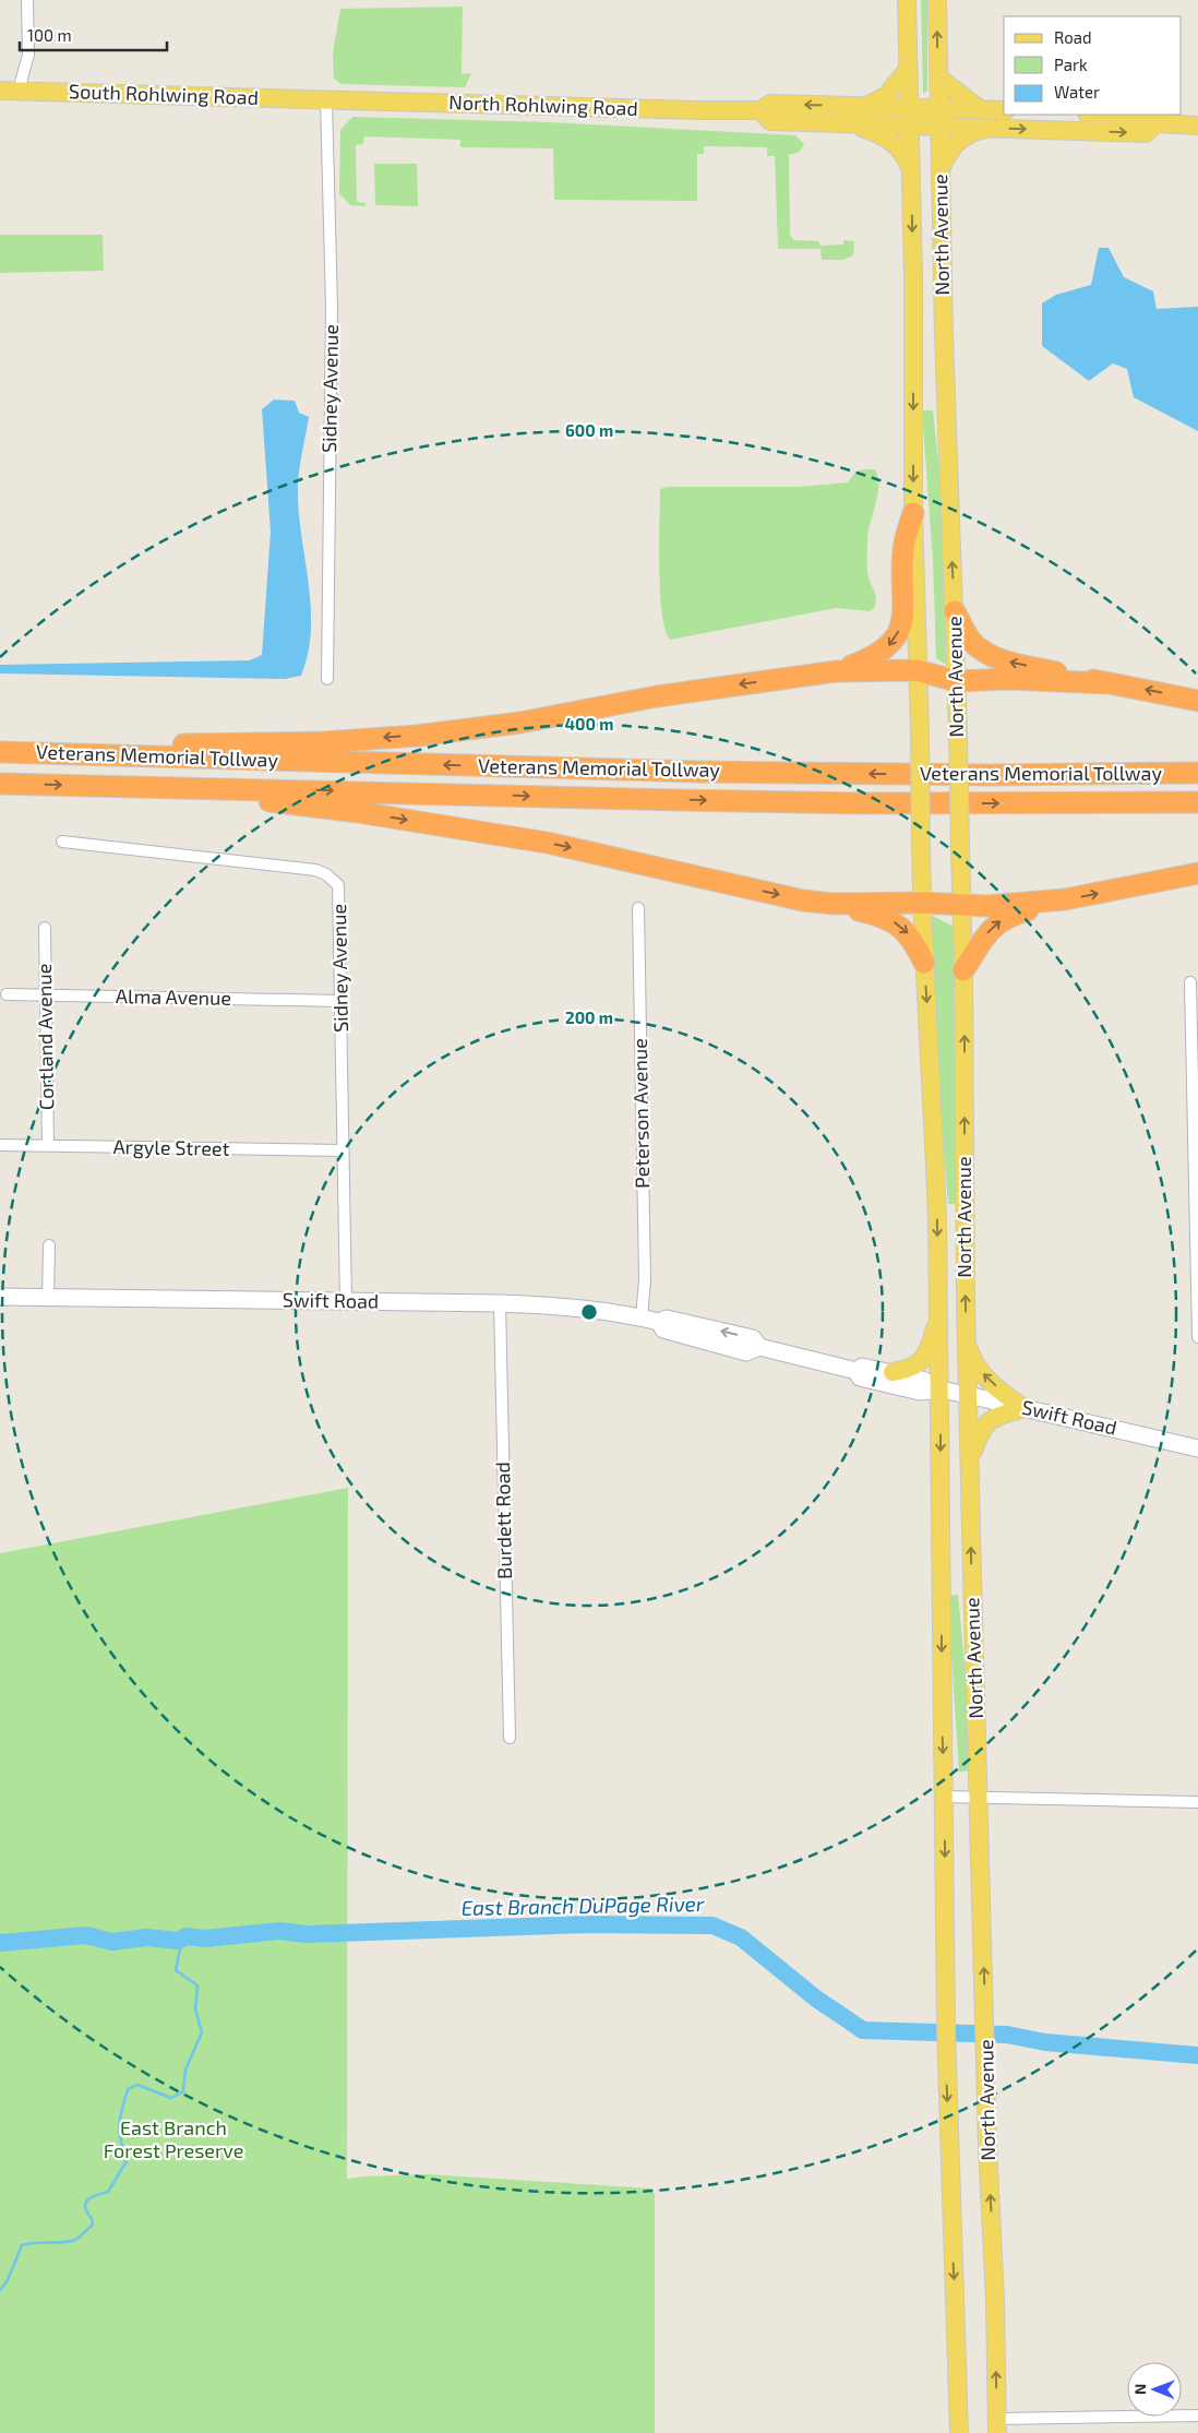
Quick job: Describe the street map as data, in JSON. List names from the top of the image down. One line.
{"streets":{"highway":["Veterans Memorial Tollway"],"main road":["South Rohlwing Road","North Rohlwing Road","North Avenue"],"street":["Sidney Avenue","Alma Avenue","Cortland Avenue","Peterson Avenue","Argyle Street","Swift Road","Burdett Road"]},"crossings":[["South Rohlwing Road","North Rohlwing Road"],["South Rohlwing Road","Sidney Avenue"],["North Rohlwing Road","North Avenue"],["North Rohlwing Road","Sidney Avenue"],["North Avenue","Swift Road"],["Sidney Avenue","Alma Avenue"],["Sidney Avenue","Argyle Street"],["Sidney Avenue","Swift Road"],["Alma Avenue","Cortland Avenue"],["Cortland Avenue","Argyle Street"],["Peterson Avenue","Swift Road"],["Swift Road","Burdett Road"]],"water":["East Branch DuPage River"],"parks":["East Branch Forest Preserve"],"legend":["Road","Park","Water"],"scale_bar":"100 m","north":"left","rings":["600 m","400 m","200 m"]}
